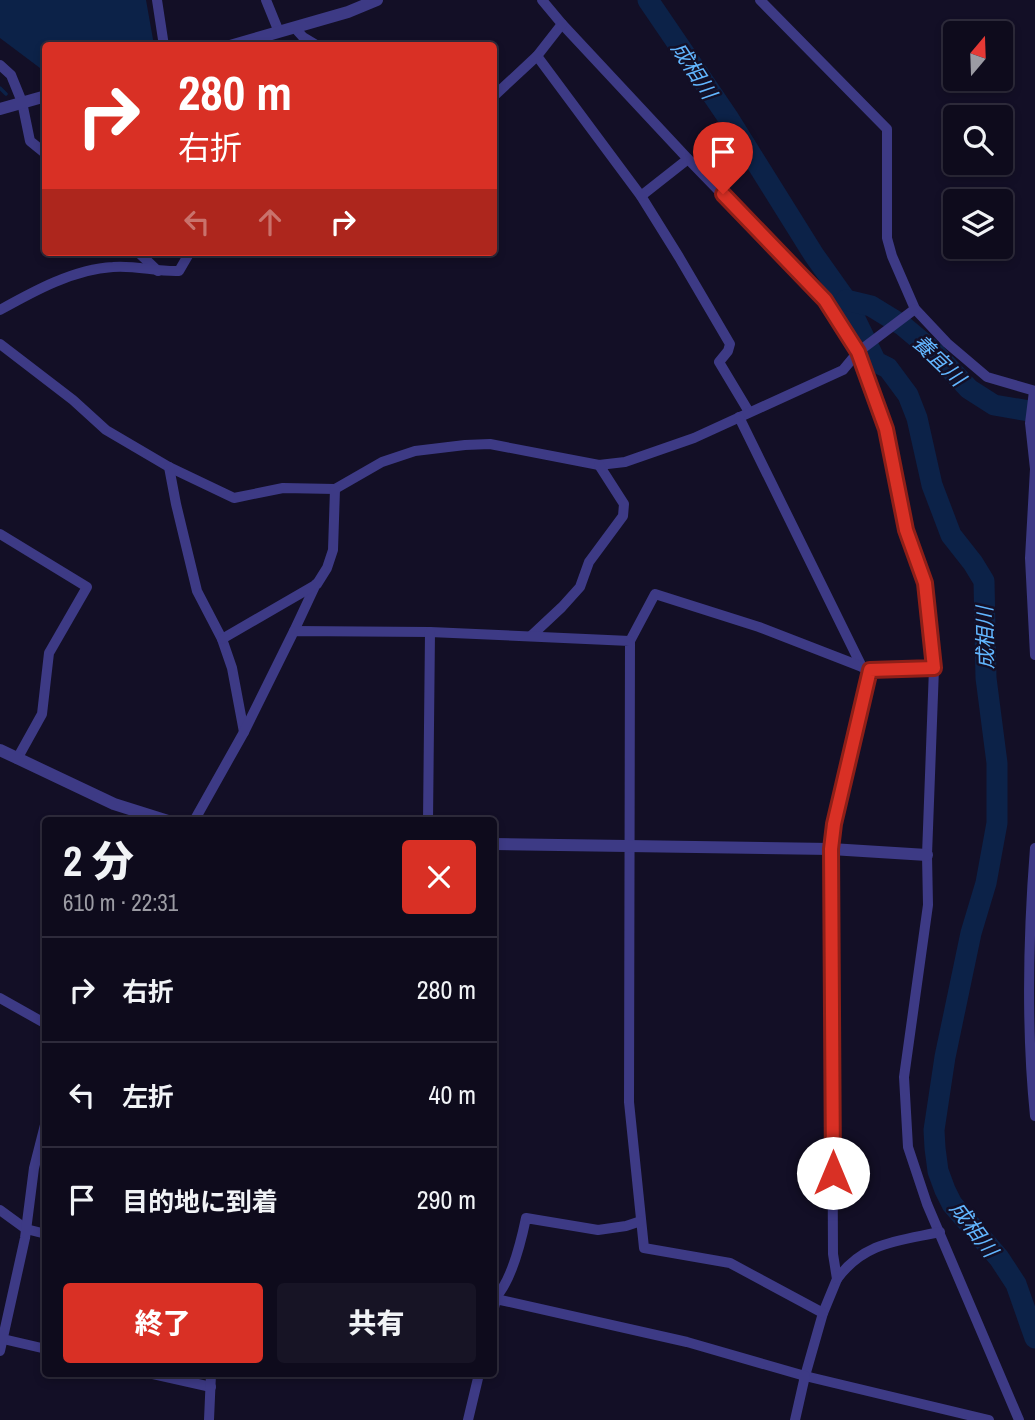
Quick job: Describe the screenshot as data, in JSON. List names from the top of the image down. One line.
{"water":["成相川","養宜川"],"north":"top","page":{"turn":["280 m","右折"],"heading":["2 分","610 m · 22:31"],"list":[{"name":"右折","value":"280 m"},{"name":"左折","value":"40 m"},{"name":"目的地に到着","value":"290 m"}],"buttons":["終了","共有"]}}
